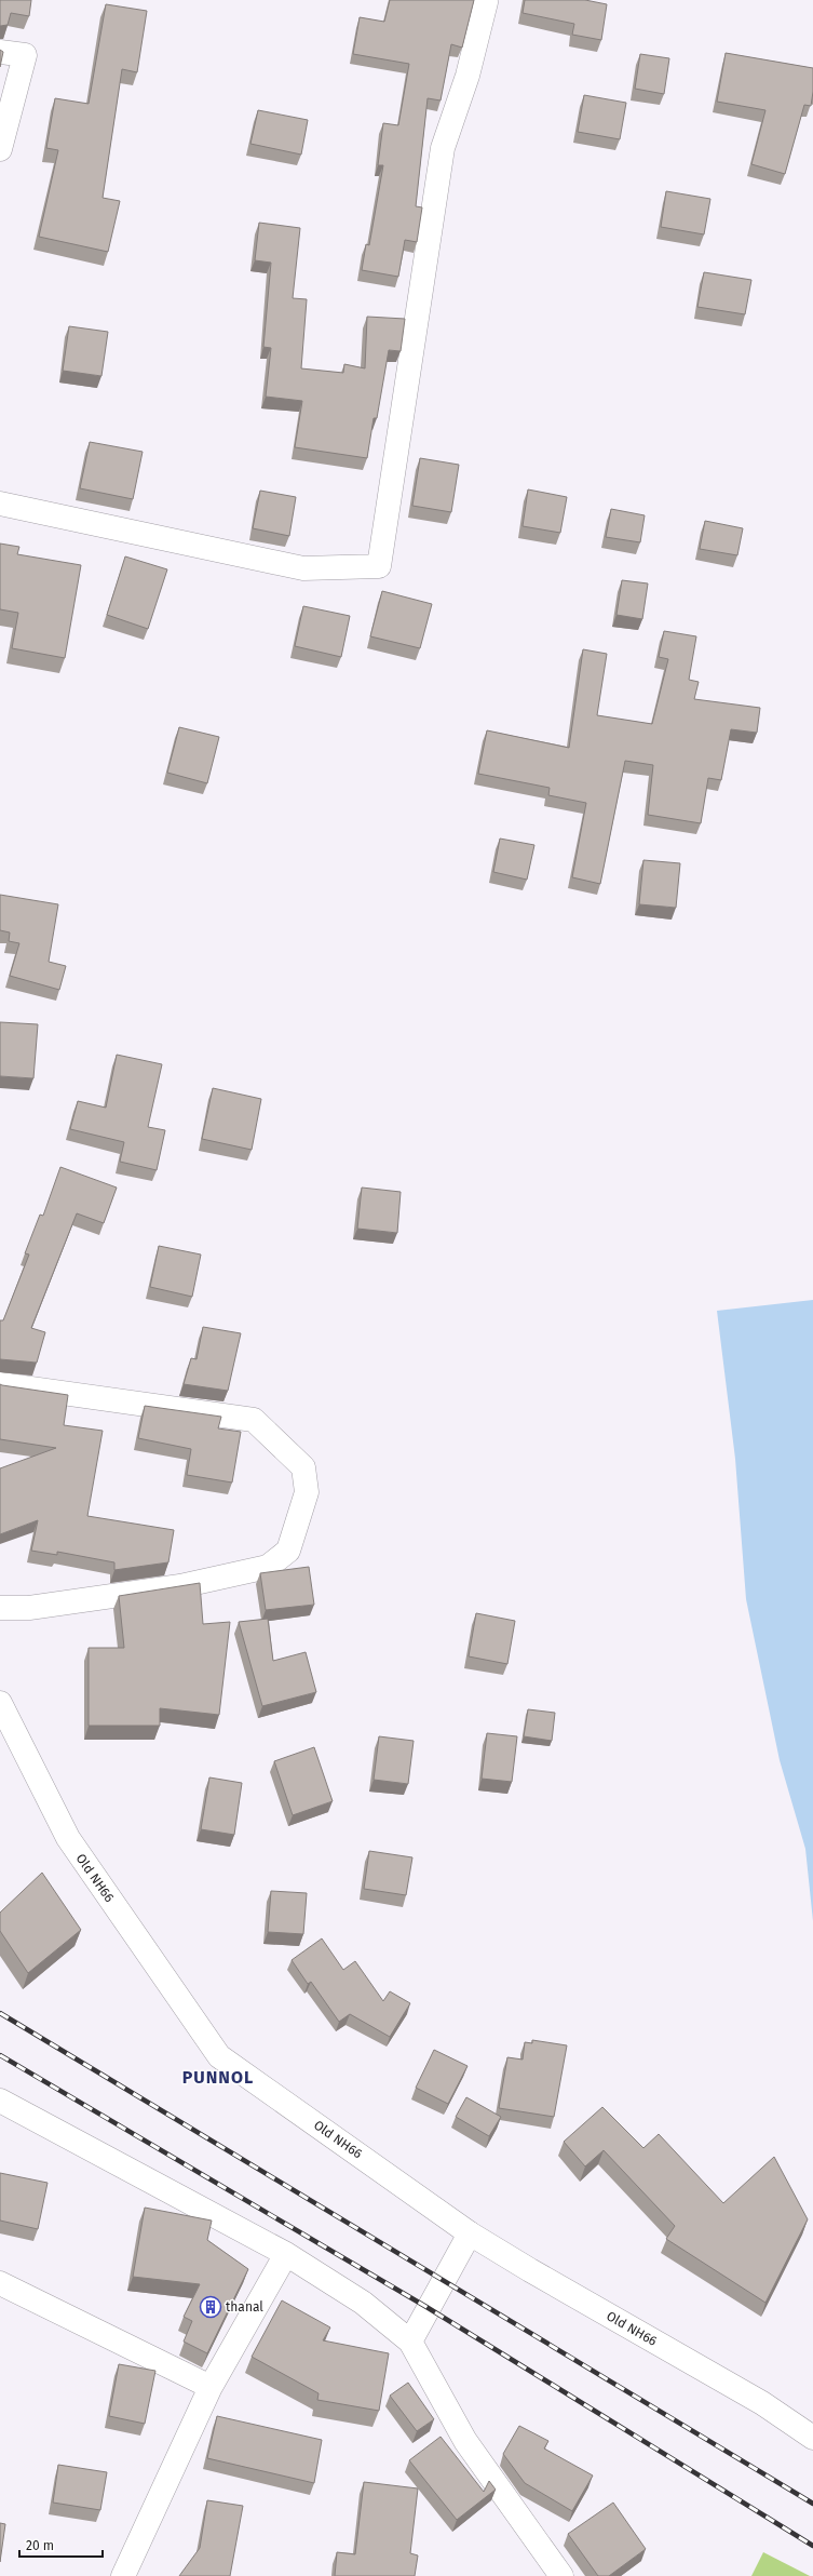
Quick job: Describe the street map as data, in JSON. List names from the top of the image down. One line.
{"streets":{"street":["Old NH66"]},"districts":["PUNNOL"],"places":{"building":["thanal"]},"scale_bar":"20 m"}
